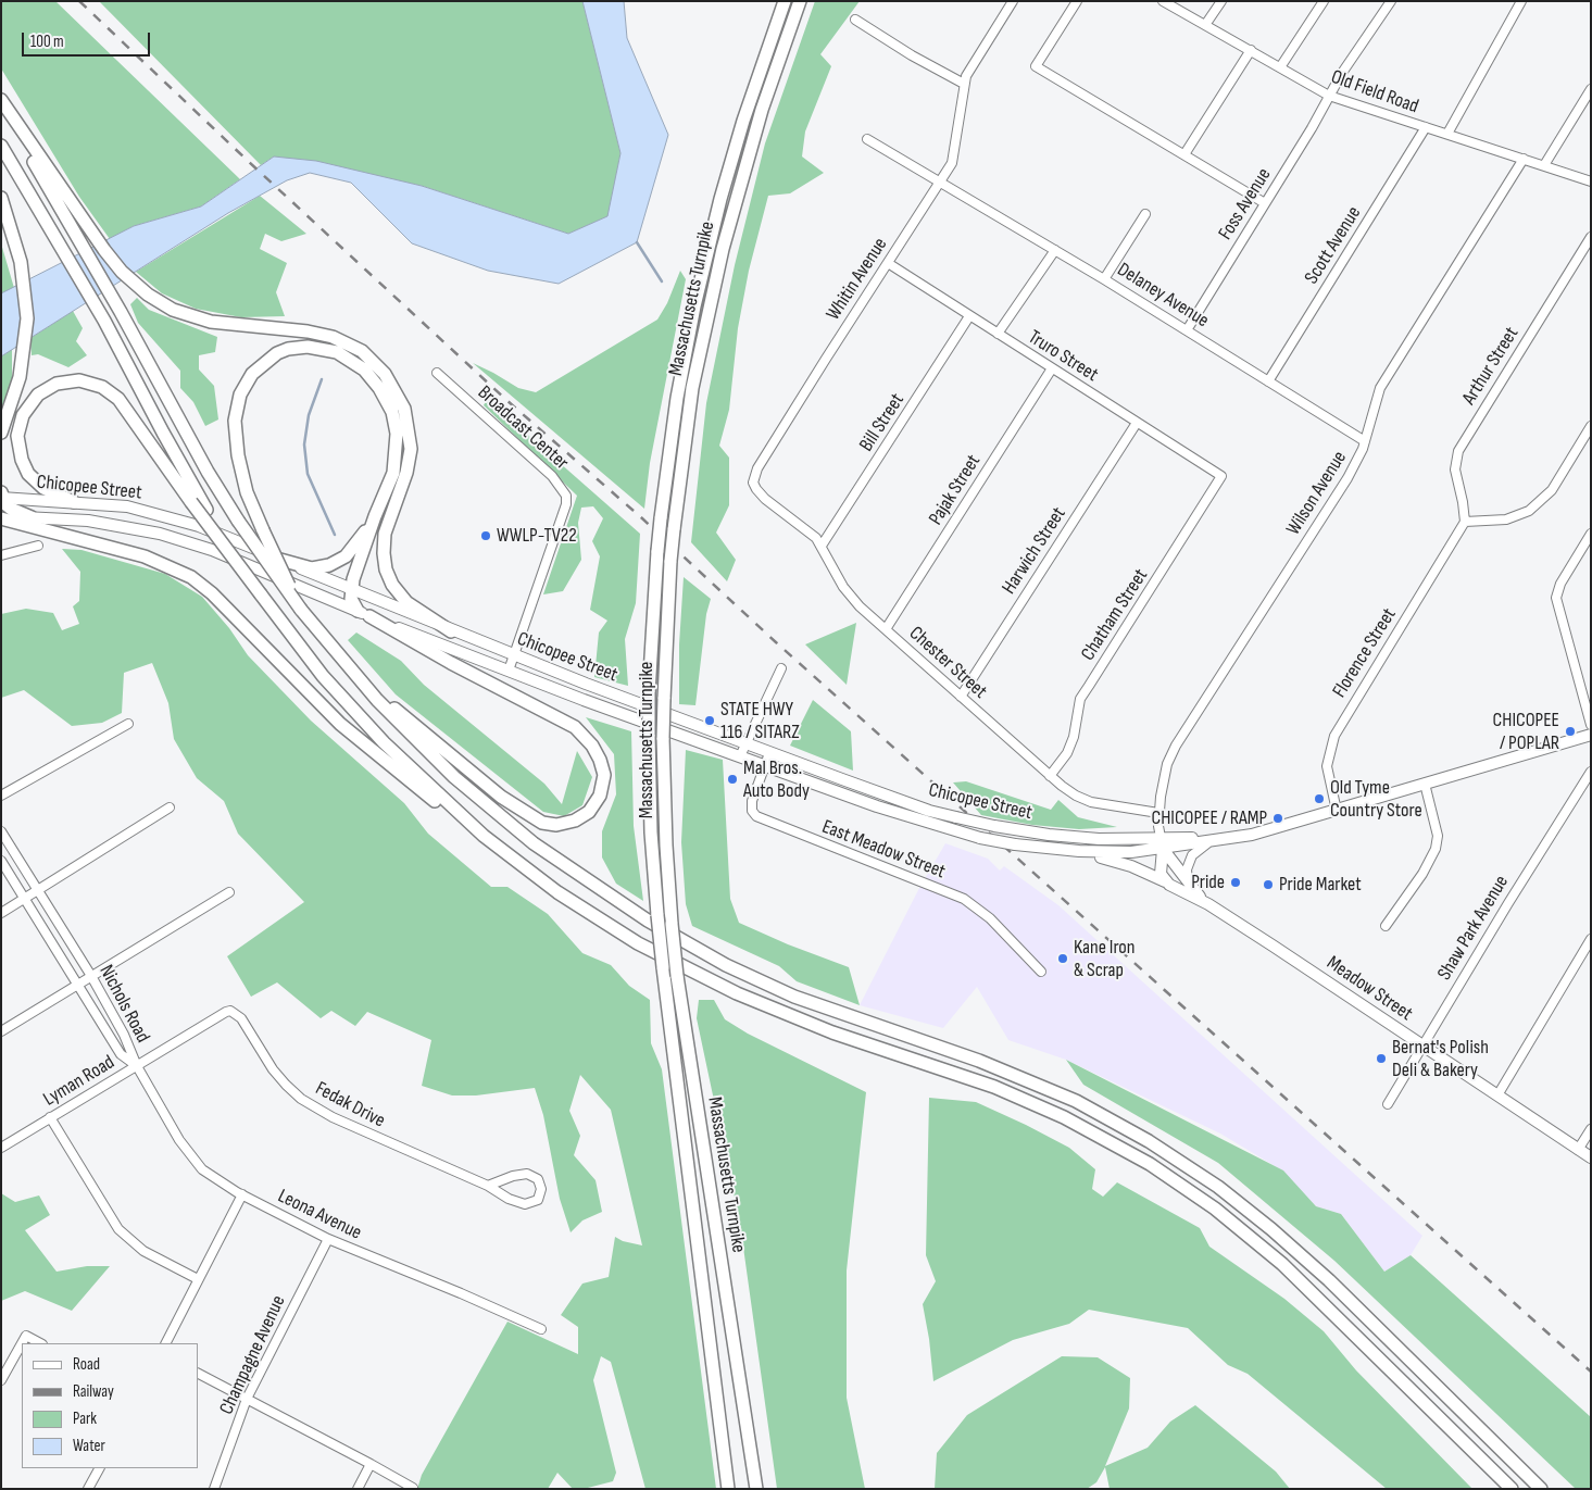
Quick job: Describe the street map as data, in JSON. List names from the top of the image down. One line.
{"streets":{"highway":["Massachusetts Turnpike"],"main road":["Chicopee Street","Meadow Street"],"street":["Old Field Road","Foss Avenue","Scott Avenue","Whitin Avenue","Delaney Avenue","Truro Street","Arthur Street","Bill Street","Broadcast Center","Pajak Street","Wilson Avenue","Harwich Street","Chatham Street","Florence Street","Chester Street","East Meadow Street","Shaw Park Avenue","Nichols Road","Lyman Road","Fedak Drive","Leona Avenue","Champagne Avenue"]},"crossings":[["Old Field Road","Foss Avenue"],["Old Field Road","Scott Avenue"],["Old Field Road","Wilson Avenue"],["Foss Avenue","Delaney Avenue"],["Scott Avenue","Delaney Avenue"],["Whitin Avenue","Delaney Avenue"],["Whitin Avenue","Truro Street"],["Whitin Avenue","Chester Street"],["Delaney Avenue","Wilson Avenue"],["Truro Street","Bill Street"],["Truro Street","Pajak Street"],["Truro Street","Harwich Street"],["Truro Street","Chatham Street"],["Arthur Street","Florence Street"],["Bill Street","Chester Street"],["Broadcast Center","Chicopee Street"],["Chicopee Street","Wilson Avenue"],["Chicopee Street","Florence Street"],["Chicopee Street","East Meadow Street"],["Chicopee Street","Meadow Street"],["Pajak Street","Chester Street"],["Wilson Avenue","Chester Street"],["Wilson Avenue","Meadow Street"],["Harwich Street","Chester Street"],["Chatham Street","Chester Street"],["Shaw Park Avenue","Meadow Street"],["Nichols Road","Lyman Road"],["Nichols Road","Leona Avenue"],["Lyman Road","Fedak Drive"],["Lyman Road","Leona Avenue"],["Leona Avenue","Champagne Avenue"]],"places":["WWLP-TV22","STATE HWY 116 / SITARZ","CHICOPEE / POPLAR","Mal Bros. Auto Body","Old Tyme Country Store","CHICOPEE / RAMP","Pride","Pride Market","Kane Iron & Scrap","Bernat's Polish Deli & Bakery"],"legend":["Road","Railway","Park","Water"],"scale_bar":"100 m"}
